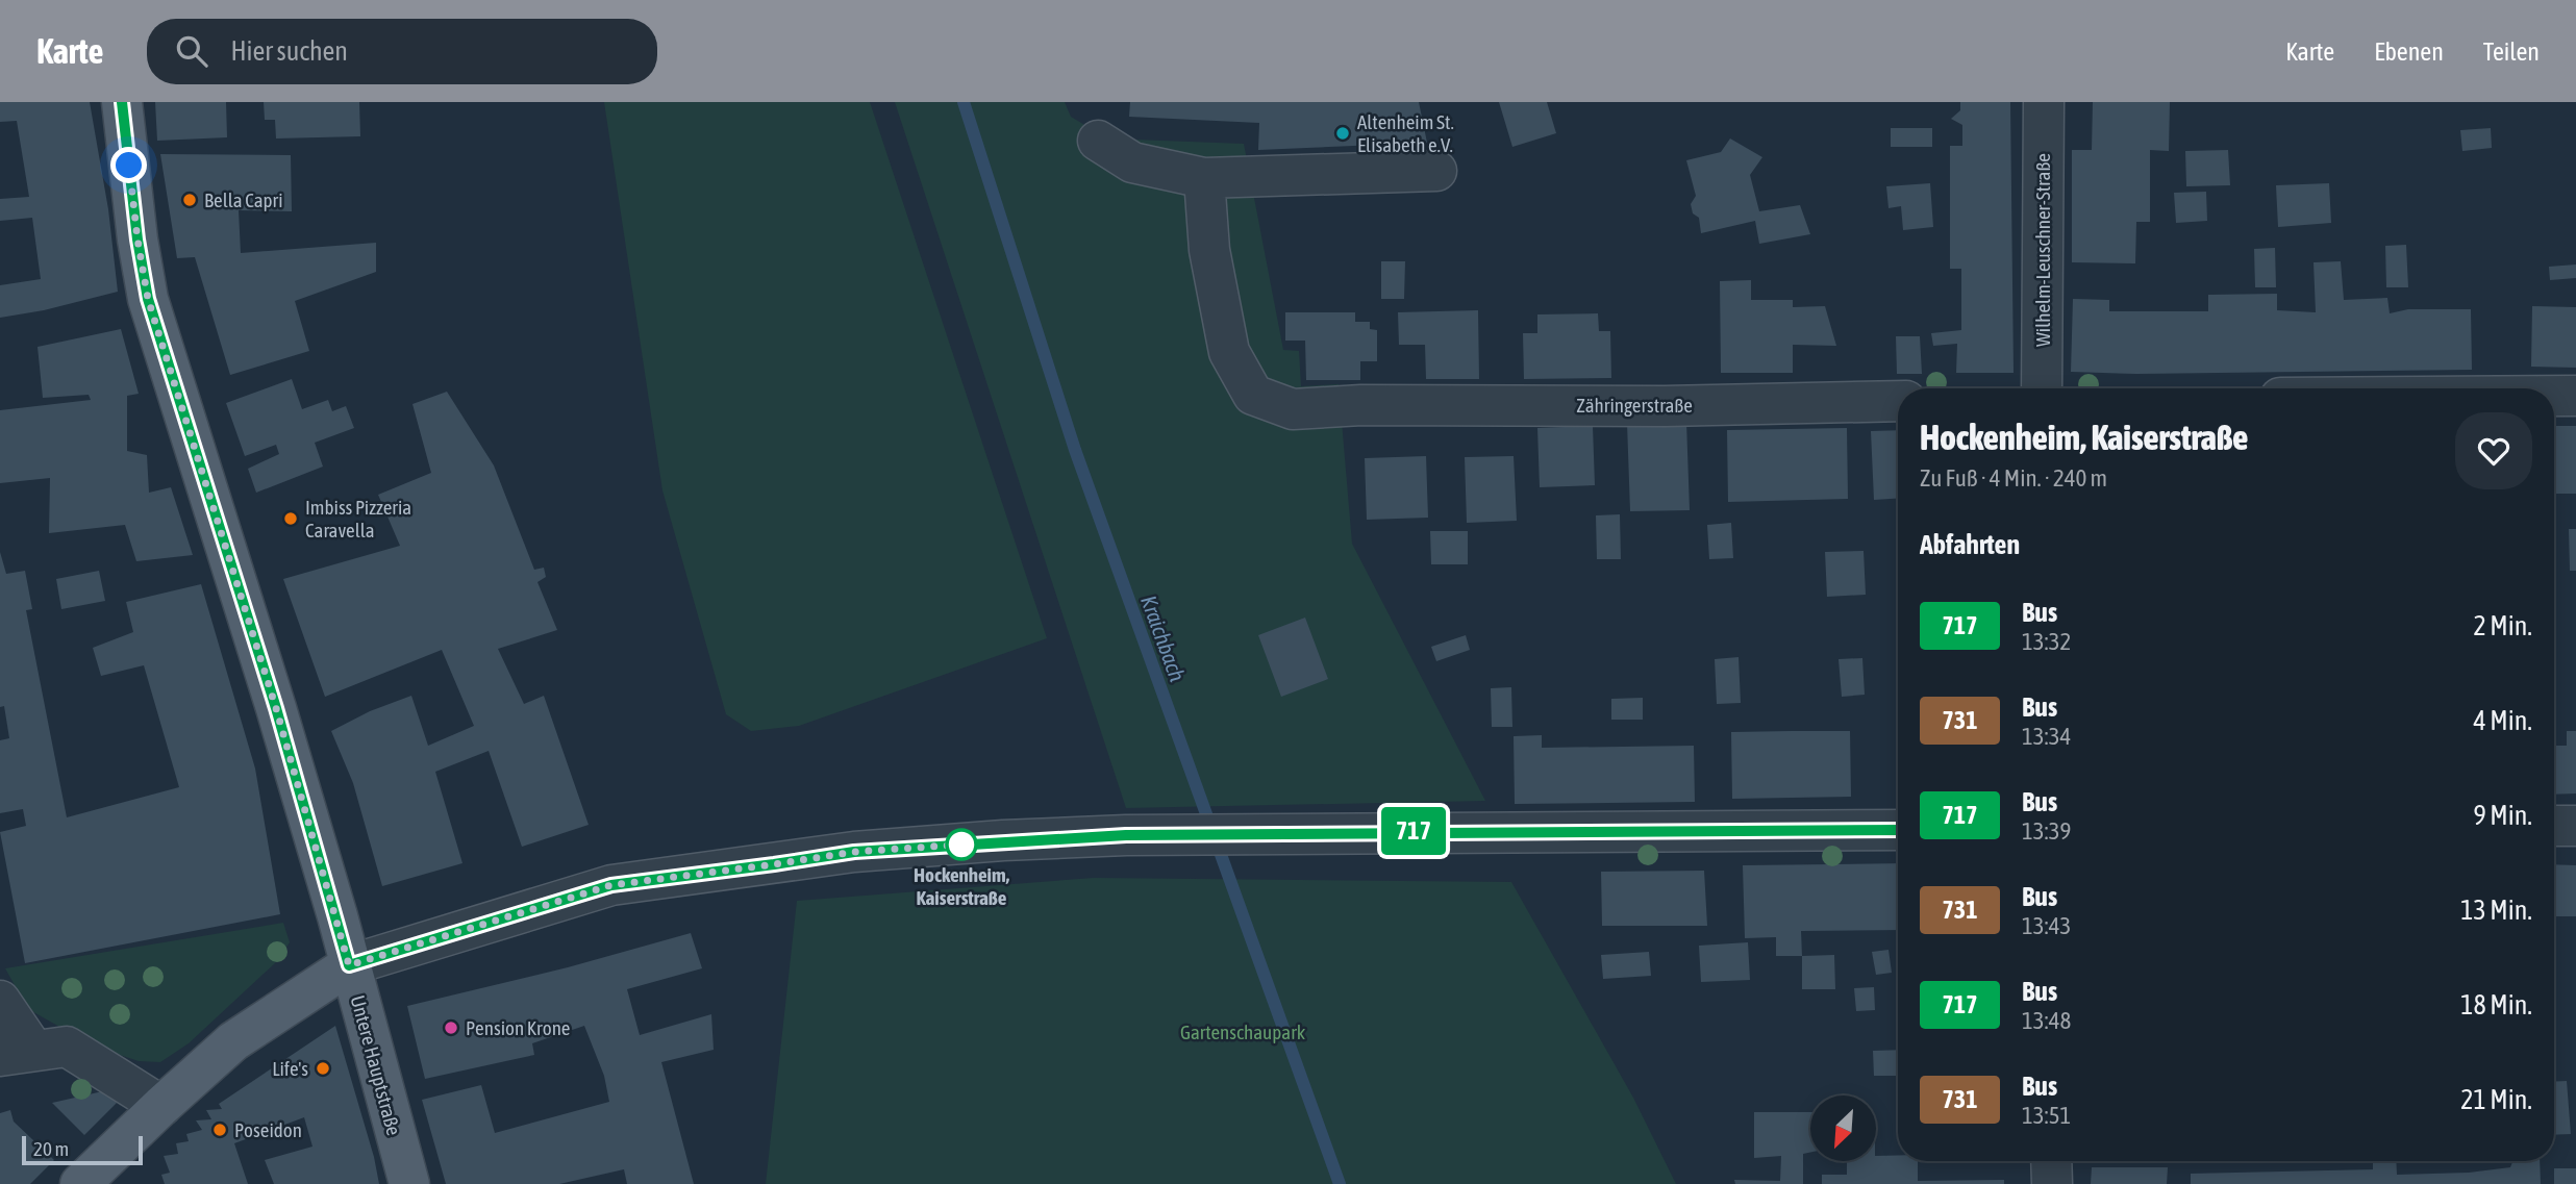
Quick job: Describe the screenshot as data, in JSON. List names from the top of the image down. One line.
{"streets":{"main road":["Untere Hauptstraße"],"street":["Wilhelm-Leuschner-Straße","Zähringerstraße"]},"water":["Kraichbach"],"parks":["Gartenschaupark"],"places":["Altenheim St. Elisabeth e.V.","Bella Capri","Imbiss Pizzeria Caravella","Hockenheim, Kaiserstraße","Pension Krone","Life's","Poseidon"],"lines":["bus line 717"],"scale_bar":"20 m","north":"bottom left","page":{"header":"Karte","search":"Hier suchen","nav":["Karte","Ebenen","Teilen"],"on_map":"717","heading":[["Hockenheim, Kaiserstraße","Zu Fuß · 4 Min. · 240 m"],"Abfahrten"],"list":[{"mark":"717","name":"Bus","note":"13:32","value":"2 Min."},{"mark":"731","name":"Bus","note":"13:34","value":"4 Min."},{"mark":"717","name":"Bus","note":"13:39","value":"9 Min."},{"mark":"731","name":"Bus","note":"13:43","value":"13 Min."},{"mark":"717","name":"Bus","note":"13:48","value":"18 Min."},{"mark":"731","name":"Bus","note":"13:51","value":"21 Min."}],"scale":"20 m"}}
